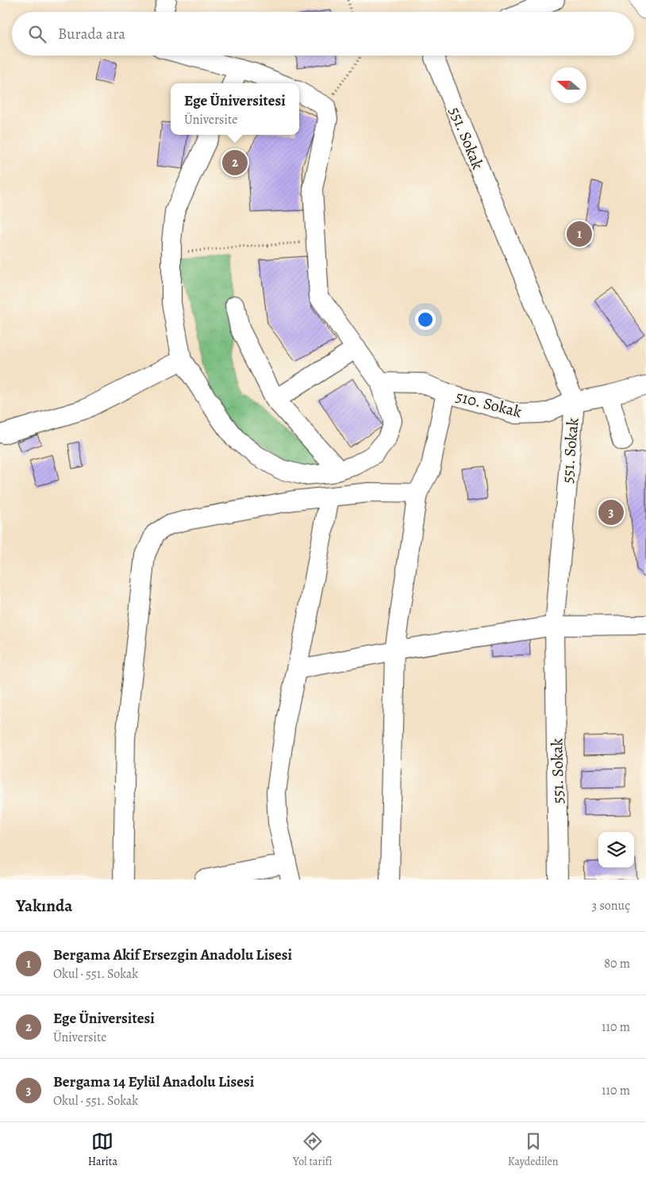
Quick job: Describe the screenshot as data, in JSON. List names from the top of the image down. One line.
{"streets":{"street":["551. Sokak","510. Sokak"]},"crossings":[["551. Sokak","510. Sokak"]],"north":"left","page":{"search":"Burada ara","popup":["Ege Üniversitesi","Üniversite"],"pins":["2","1","3"],"heading":["Yakında","3 sonuç"],"list":[{"mark":"1","name":"Bergama Akif Ersezgin Anadolu Lisesi","note":"Okul · 551. Sokak","value":"80 m"},{"mark":"2","name":"Ege Üniversitesi","note":"Üniversite","value":"110 m"},{"mark":"3","name":"Bergama 14 Eylül Anadolu Lisesi","note":"Okul · 551. Sokak","value":"110 m"}],"nav":["Harita","Yol tarifi","Kaydedilen"]}}
